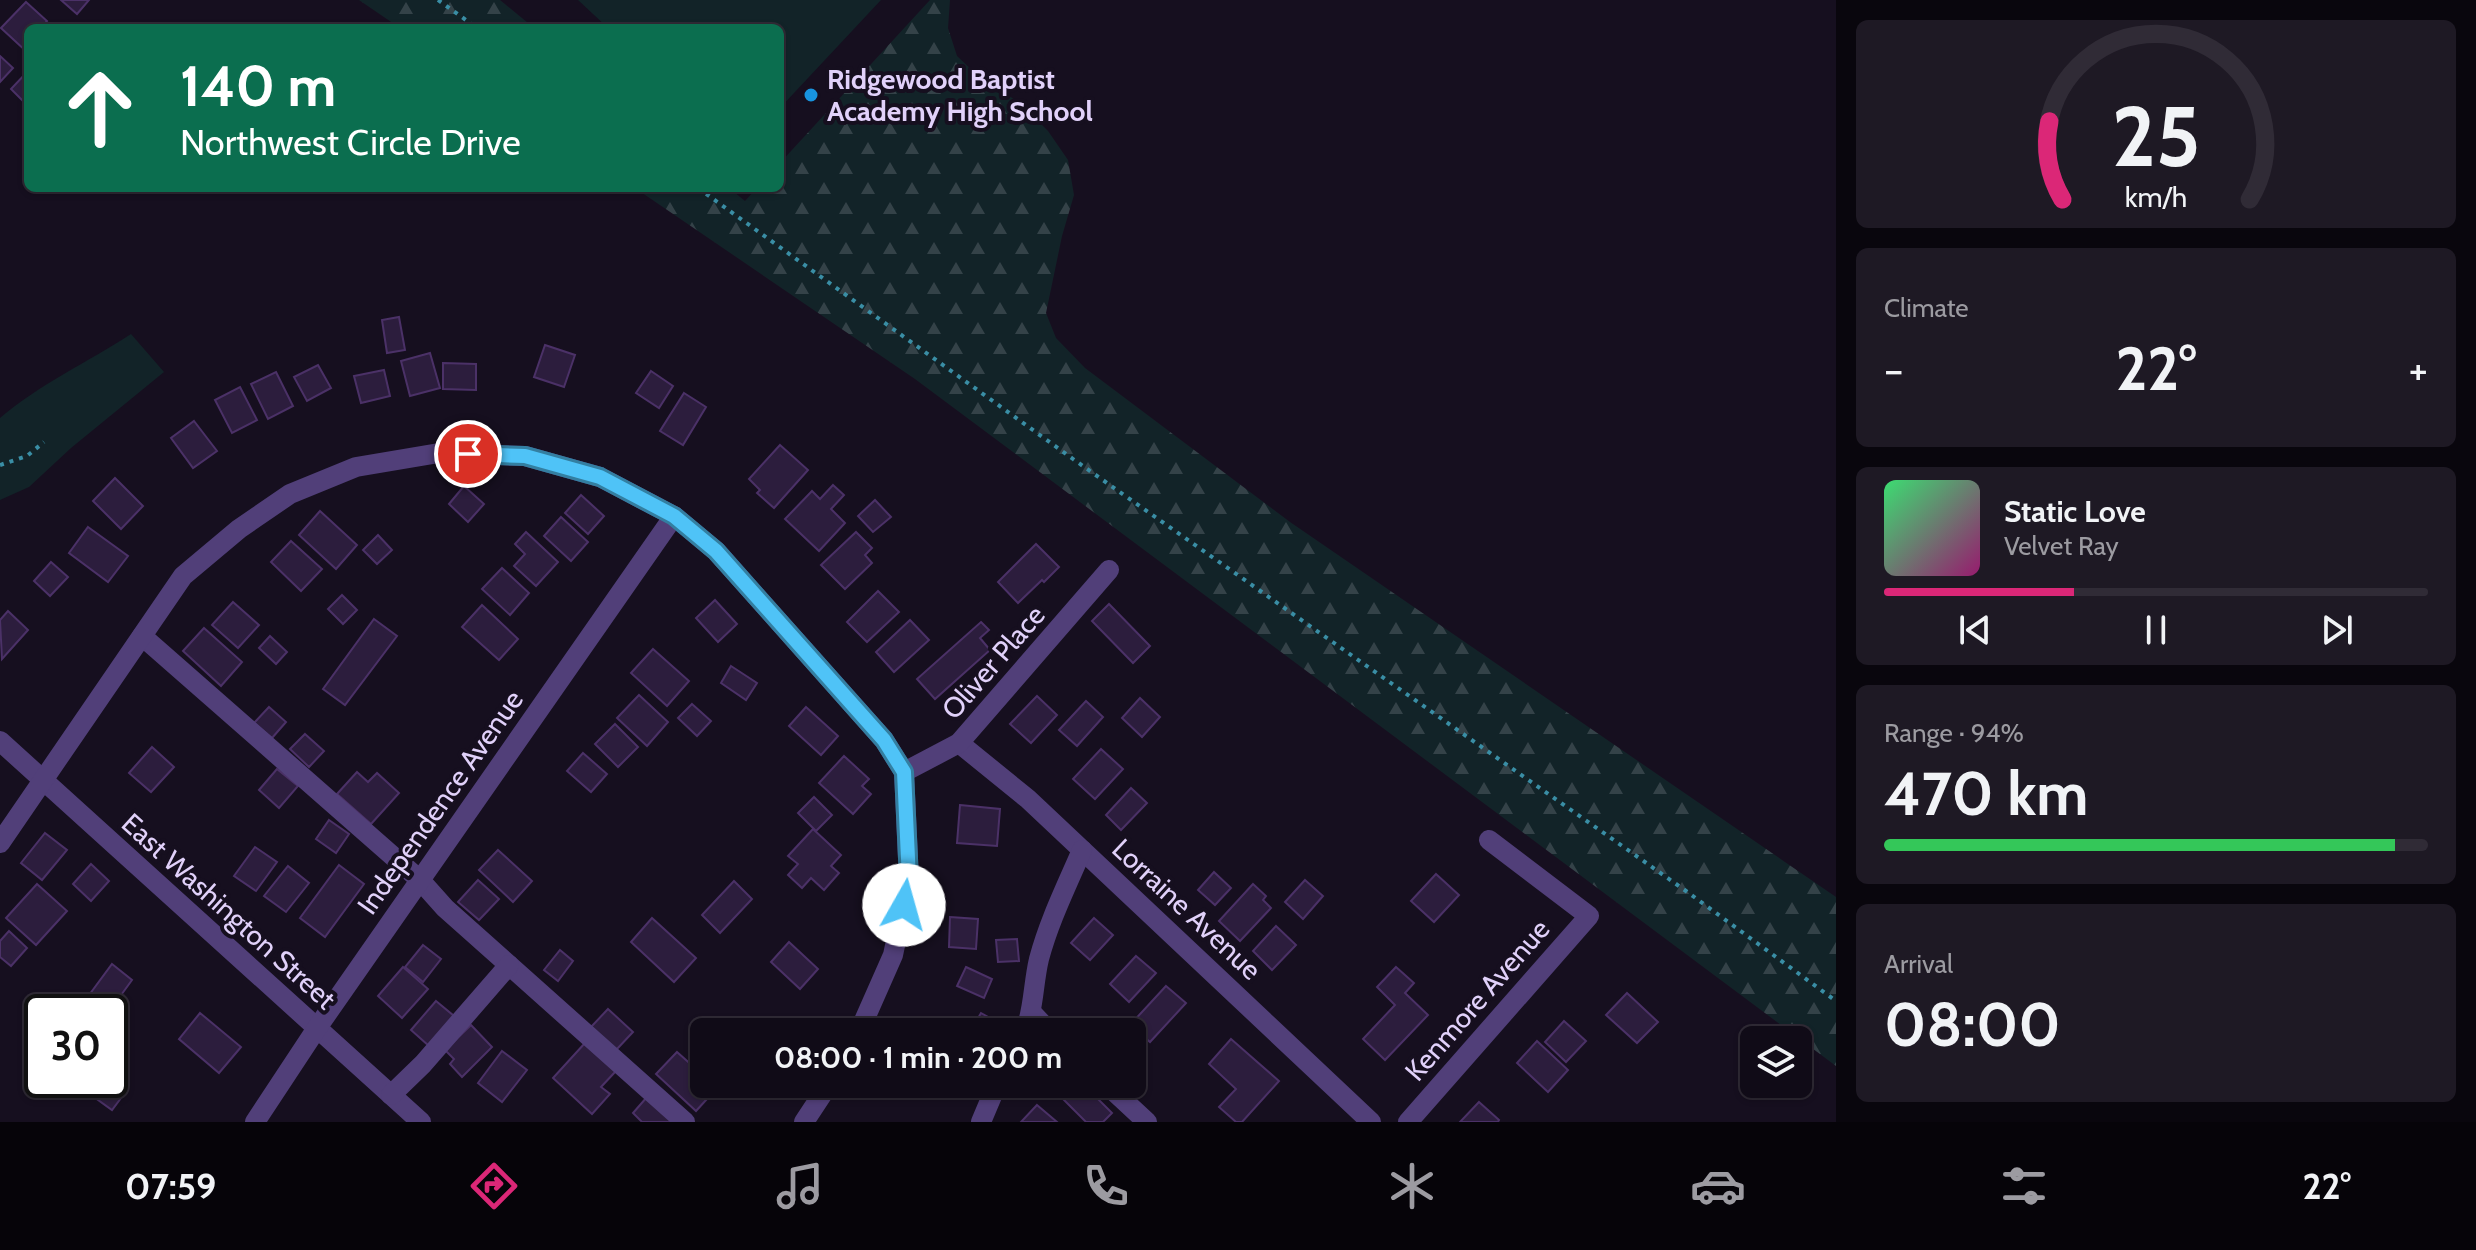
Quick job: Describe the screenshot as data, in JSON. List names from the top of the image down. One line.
{"streets":{"street":["Oliver Place","Independence Avenue","Lorraine Avenue","East Washington Street","Kenmore Avenue"]},"crossings":[["Oliver Place","Lorraine Avenue"],["Independence Avenue","East Washington Street"]],"places":["Ridgewood Baptist Academy High School"],"page":{"turn":["140 m","Northwest Circle Drive"],"tile":["Climate",["Range · 94%","470 km"],["Arrival","08:00"]],"heat":["−","22°","+"],"song":["Static Love","Velvet Ray"],"limit":"30","trip":"08:00 · 1 min · 200 m","tabs":["07:59","22°"],"gauge":["25","km/h"]}}
